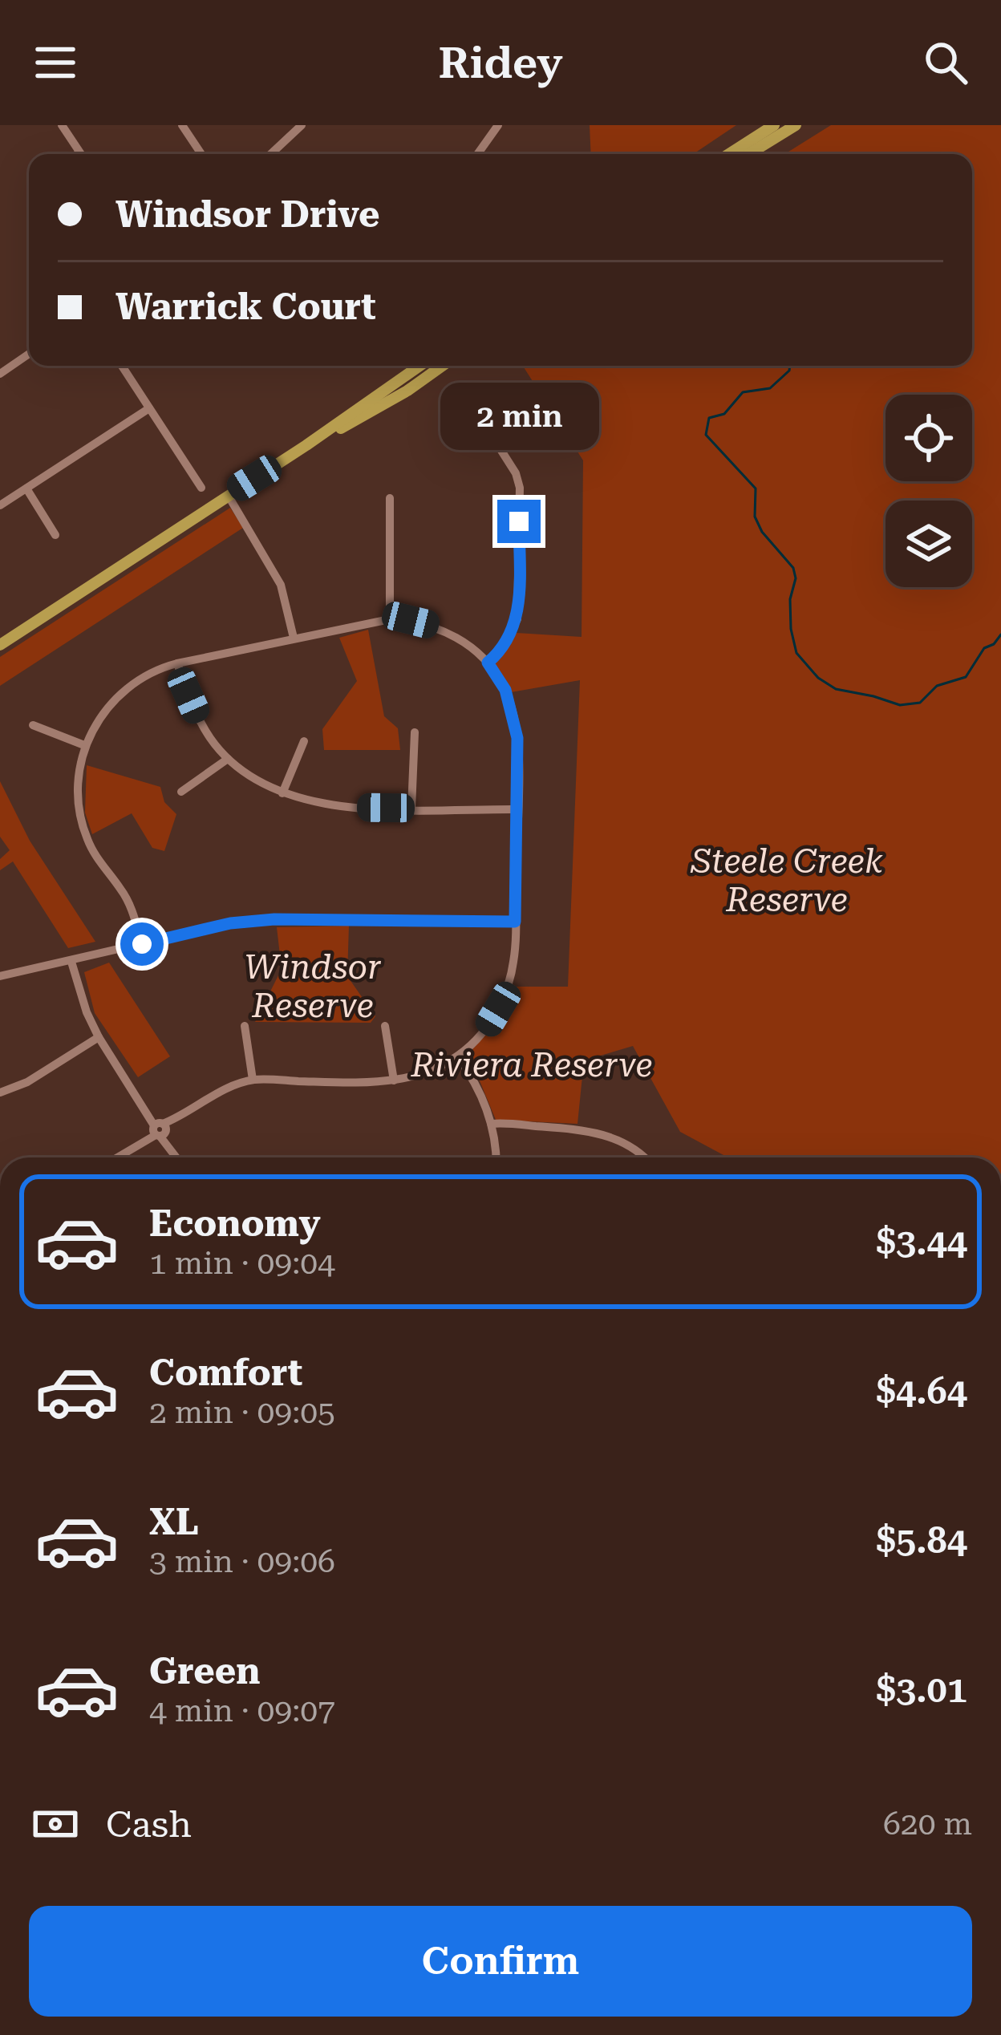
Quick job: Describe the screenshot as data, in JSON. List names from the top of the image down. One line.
{"parks":["Steele Creek Reserve","Windsor Reserve","Riviera Reserve"],"page":{"header":"Ridey","banner":["Windsor Drive","Warrick Court"],"bubble":"2 min","list":[{"name":"Economy","note":"1 min · 09:04","value":"$3.44"},{"name":"Comfort","note":"2 min · 09:05","value":"$4.64"},{"name":"XL","note":"3 min · 09:06","value":"$5.84"},{"name":"Green","note":"4 min · 09:07","value":"$3.01"}],"pay":["Cash","620 m"],"buttons":"Confirm"}}
